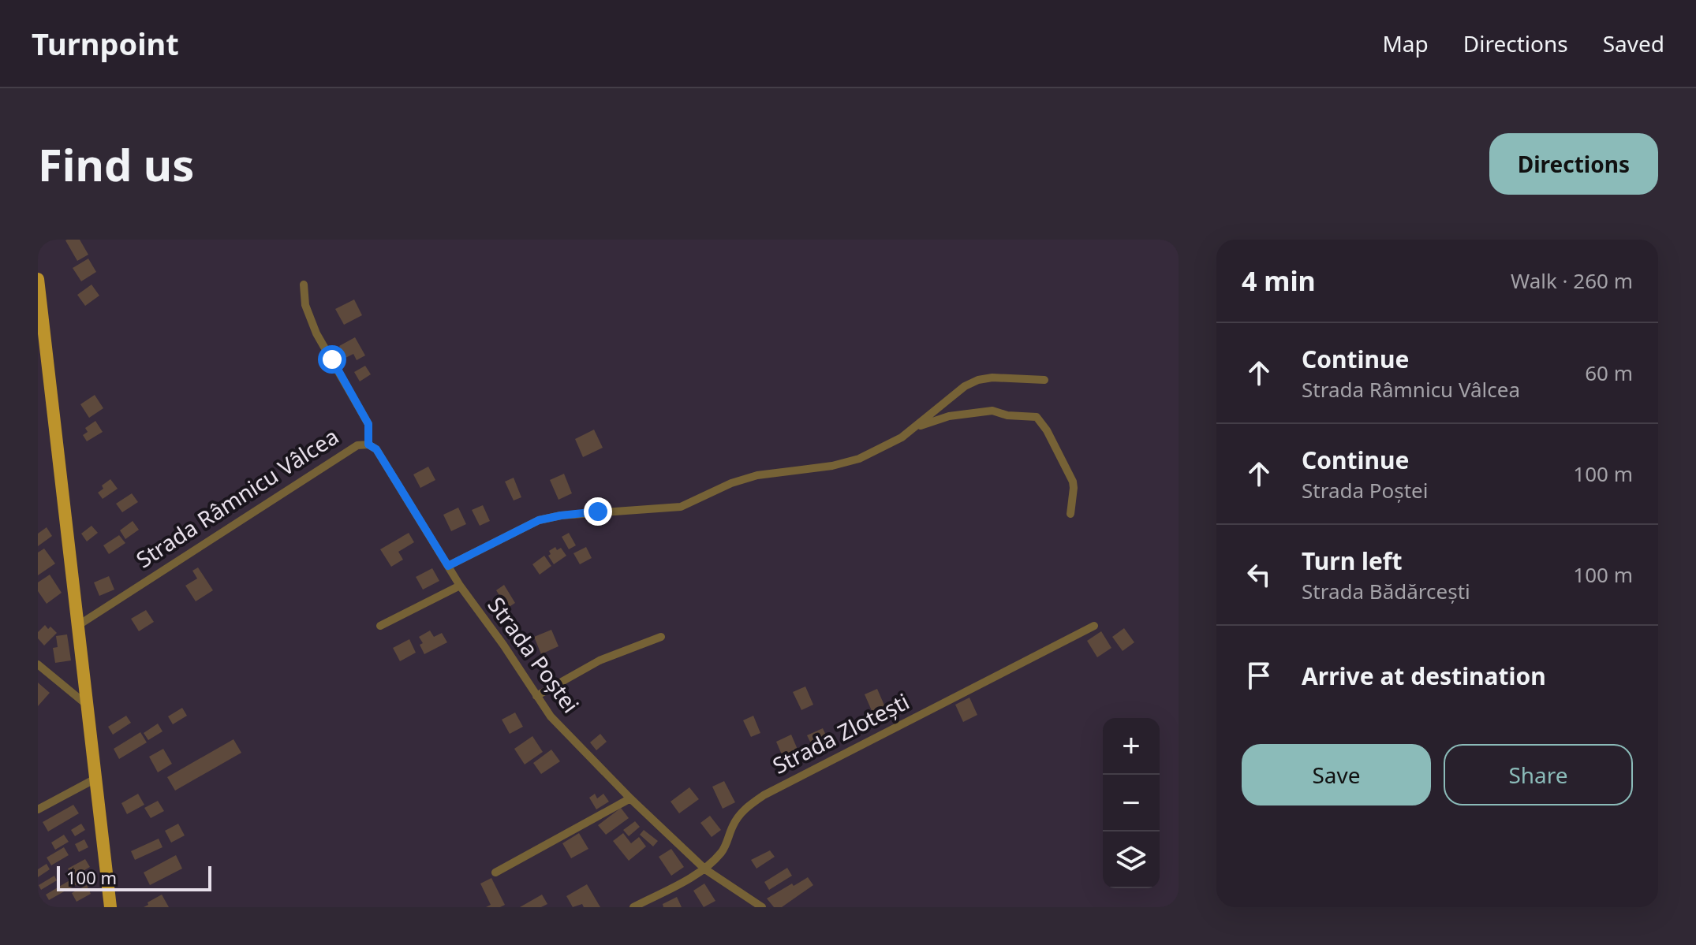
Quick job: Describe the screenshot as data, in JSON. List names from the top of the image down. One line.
{"streets":{"street":["Strada Râmnicu Vâlcea","Strada Poștei","Strada Zlotești"]},"crossings":[["Strada Râmnicu Vâlcea","Strada Poștei"],["Strada Poștei","Strada Zlotești"]],"scale_bar":"100 m","page":{"header":"Turnpoint","nav":["Map","Directions","Saved"],"buttons":["Directions",["Save","Share"]],"title":"Find us","heading":["4 min","Walk · 260 m"],"list":[["Continue","Strada Râmnicu Vâlcea","60 m"],["Continue","Strada Poștei","100 m"],["Turn left","Strada Bădărcești","100 m"],"Arrive at destination"],"map_buttons":["+","−"],"scale":"100 m"}}
